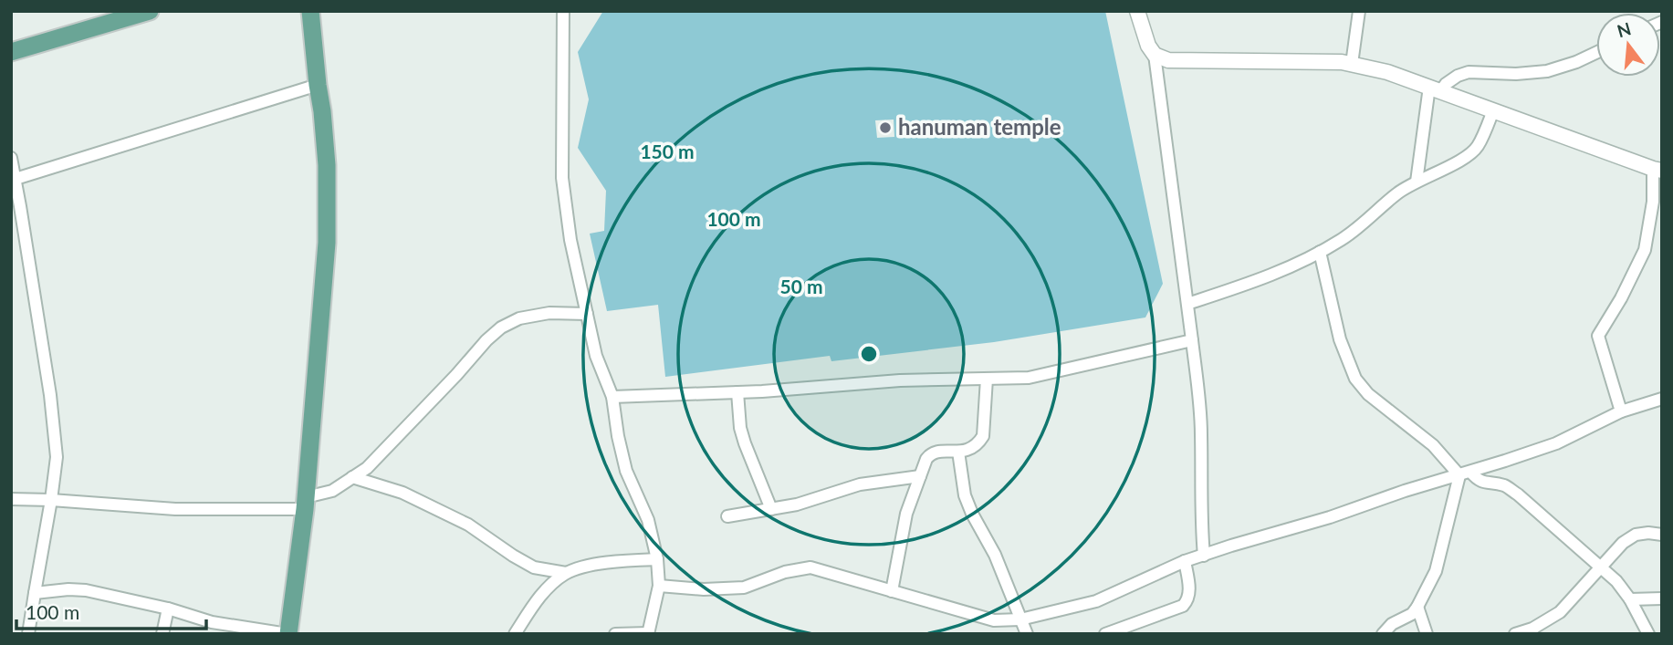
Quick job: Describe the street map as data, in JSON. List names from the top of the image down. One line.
{"places":["hanuman temple"],"scale_bar":"100 m","north":"top","rings":["150 m","100 m","50 m"]}
